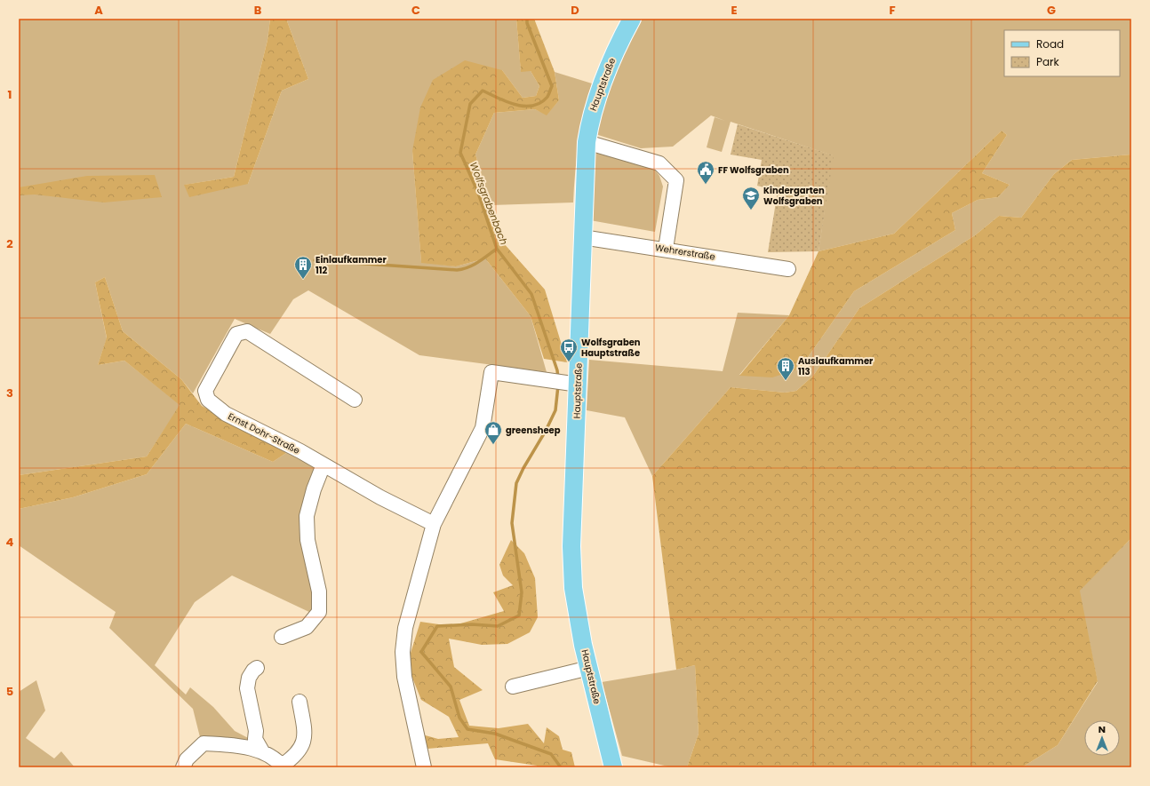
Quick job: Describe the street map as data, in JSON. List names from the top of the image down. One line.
{"streets":{"main road":["Hauptstraße"],"street":["Wehrerstraße","Ernst Dohr-Straße"]},"crossings":[["Hauptstraße","Wehrerstraße"]],"water":["Wolfsgrabenbach"],"places":{"public building":["FF Wolfsgraben"],"school or university":["Kindergarten Wolfsgraben"],"building":["Einlaufkammer 112","Auslaufkammer 113"],"bus stop":["Wolfsgraben Hauptstraße"],"shop":["greensheep"]},"legend":["Road","Park"],"north":"top","grid":{"columns":["A","B","C","D","E","F","G"],"rows":["1","2","3","4","5"]}}
